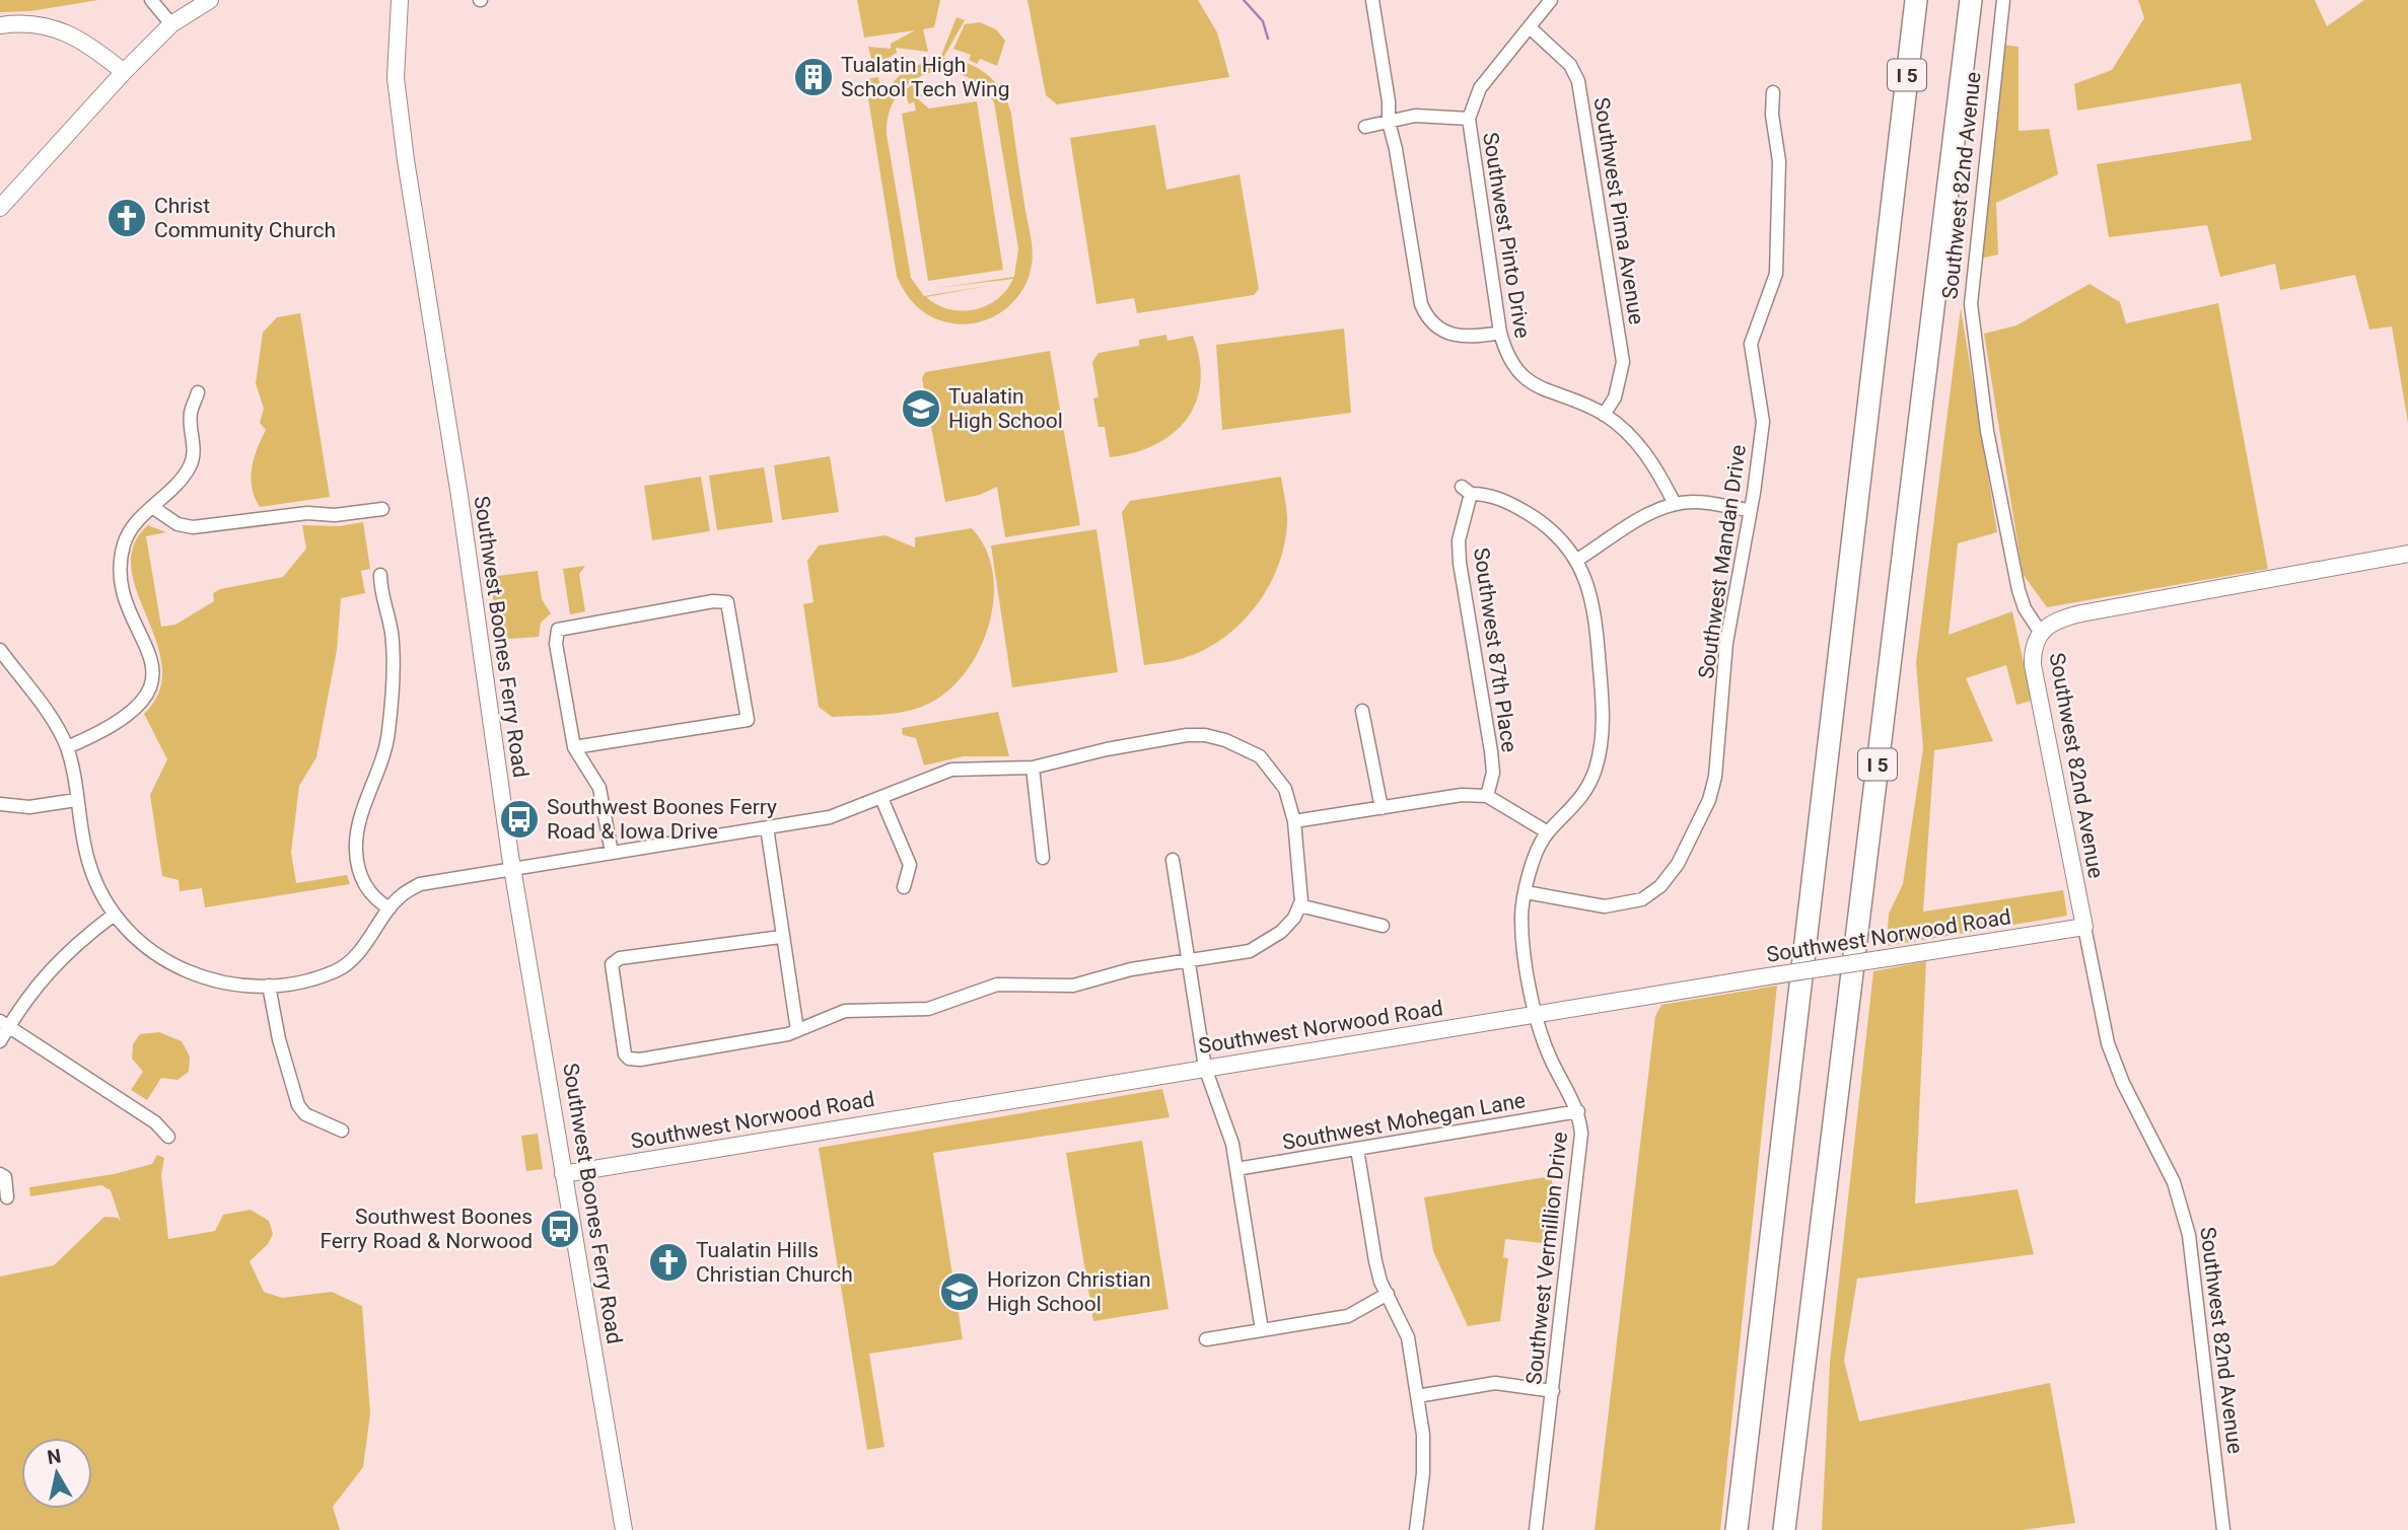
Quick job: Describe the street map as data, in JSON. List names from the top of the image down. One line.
{"streets":{"highway":["I 5"],"street":["Southwest 82nd Avenue","Southwest Pima Avenue","Southwest Pinto Drive","Southwest Mandan Drive","Southwest Boones Ferry Road","Southwest 87th Place","Southwest Norwood Road","Southwest Mohegan Lane","Southwest Vermillion Drive"]},"crossings":[["Southwest 82nd Avenue","Southwest Norwood Road"],["Southwest Pima Avenue","Southwest Pinto Drive"],["Southwest Mandan Drive","Southwest Vermillion Drive"],["Southwest Boones Ferry Road","Southwest Norwood Road"],["Southwest 87th Place","Southwest Vermillion Drive"],["Southwest Norwood Road","Southwest Vermillion Drive"],["Southwest Mohegan Lane","Southwest Vermillion Drive"]],"places":{"building":["Tualatin High School Tech Wing"],"church":["Christ Community Church","Tualatin Hills Christian Church"],"school or university":["Tualatin High School","Horizon Christian High School"],"bus stop":["Southwest Boones Ferry Road & Iowa Drive","Southwest Boones Ferry Road & Norwood"]},"north":"top"}
